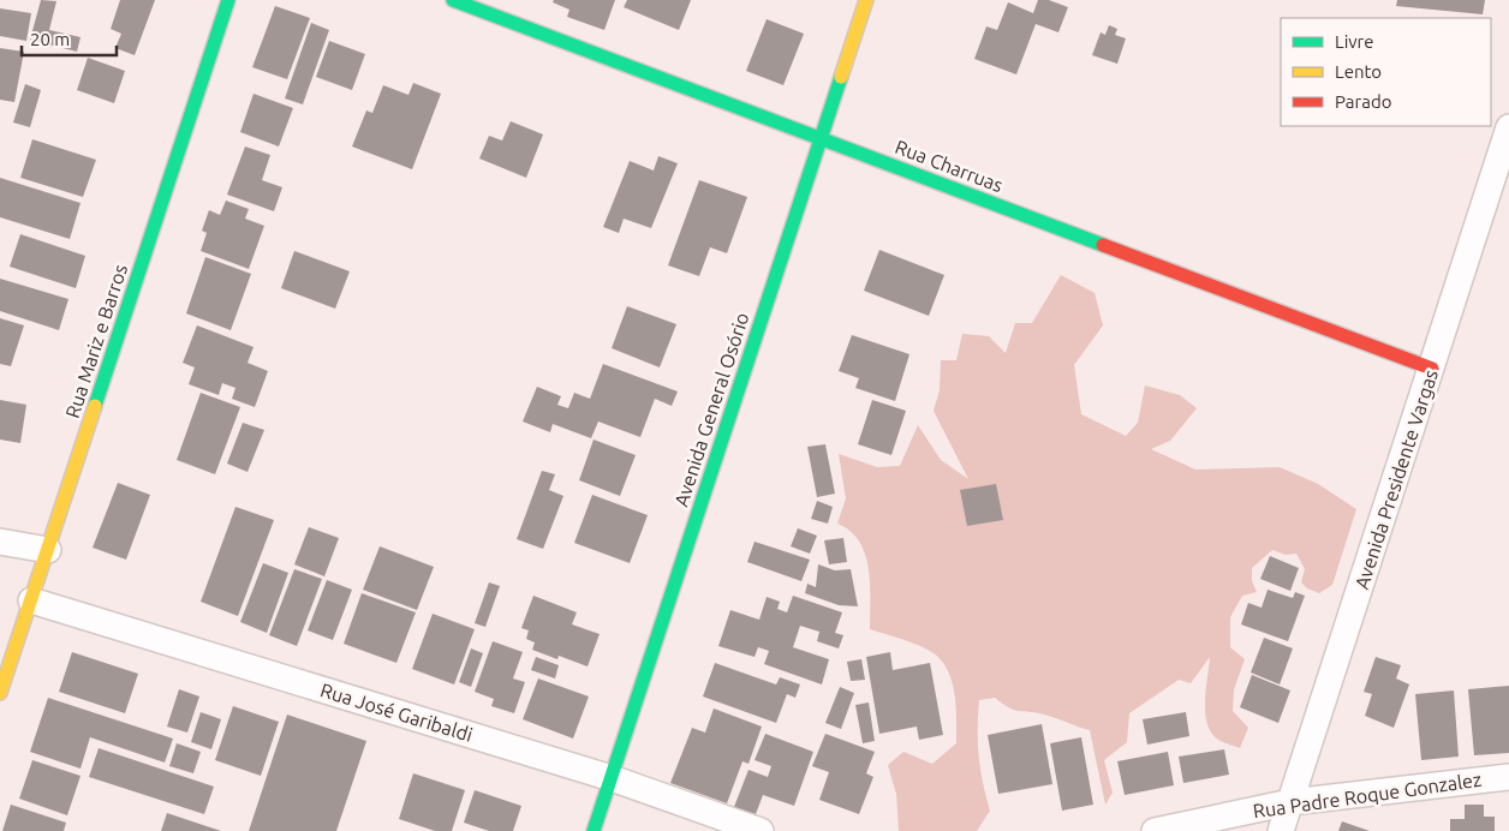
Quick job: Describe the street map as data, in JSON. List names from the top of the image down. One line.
{"streets":{"street":["Rua Charruas","Rua Mariz e Barros","Avenida General Osório","Avenida Presidente Vargas","Rua José Garibaldi","Rua Padre Roque Gonzalez"]},"crossings":[["Rua Charruas","Avenida General Osório"],["Rua Charruas","Avenida Presidente Vargas"],["Rua Mariz e Barros","Rua José Garibaldi"],["Avenida General Osório","Rua José Garibaldi"],["Avenida Presidente Vargas","Rua Padre Roque Gonzalez"]],"legend":["Livre","Lento","Parado"],"scale_bar":"20 m"}
